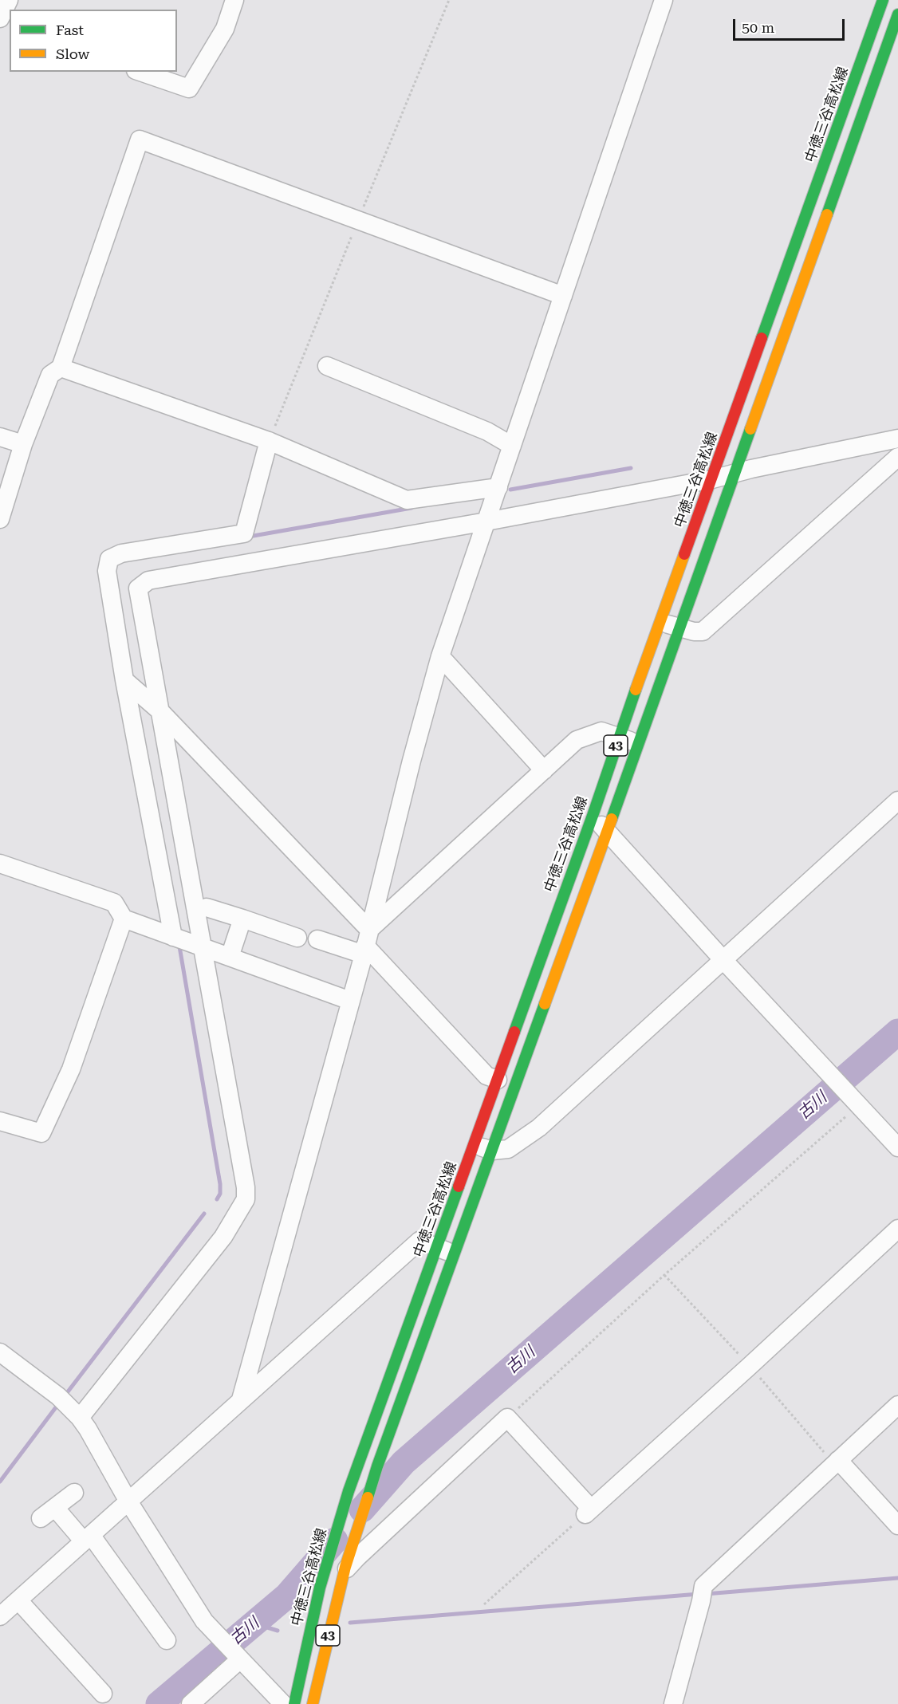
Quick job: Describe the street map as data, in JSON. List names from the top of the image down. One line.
{"streets":{"main road":["中徳三谷高松線","43"]},"water":["古川"],"legend":["Fast","Slow"],"scale_bar":"50 m"}
